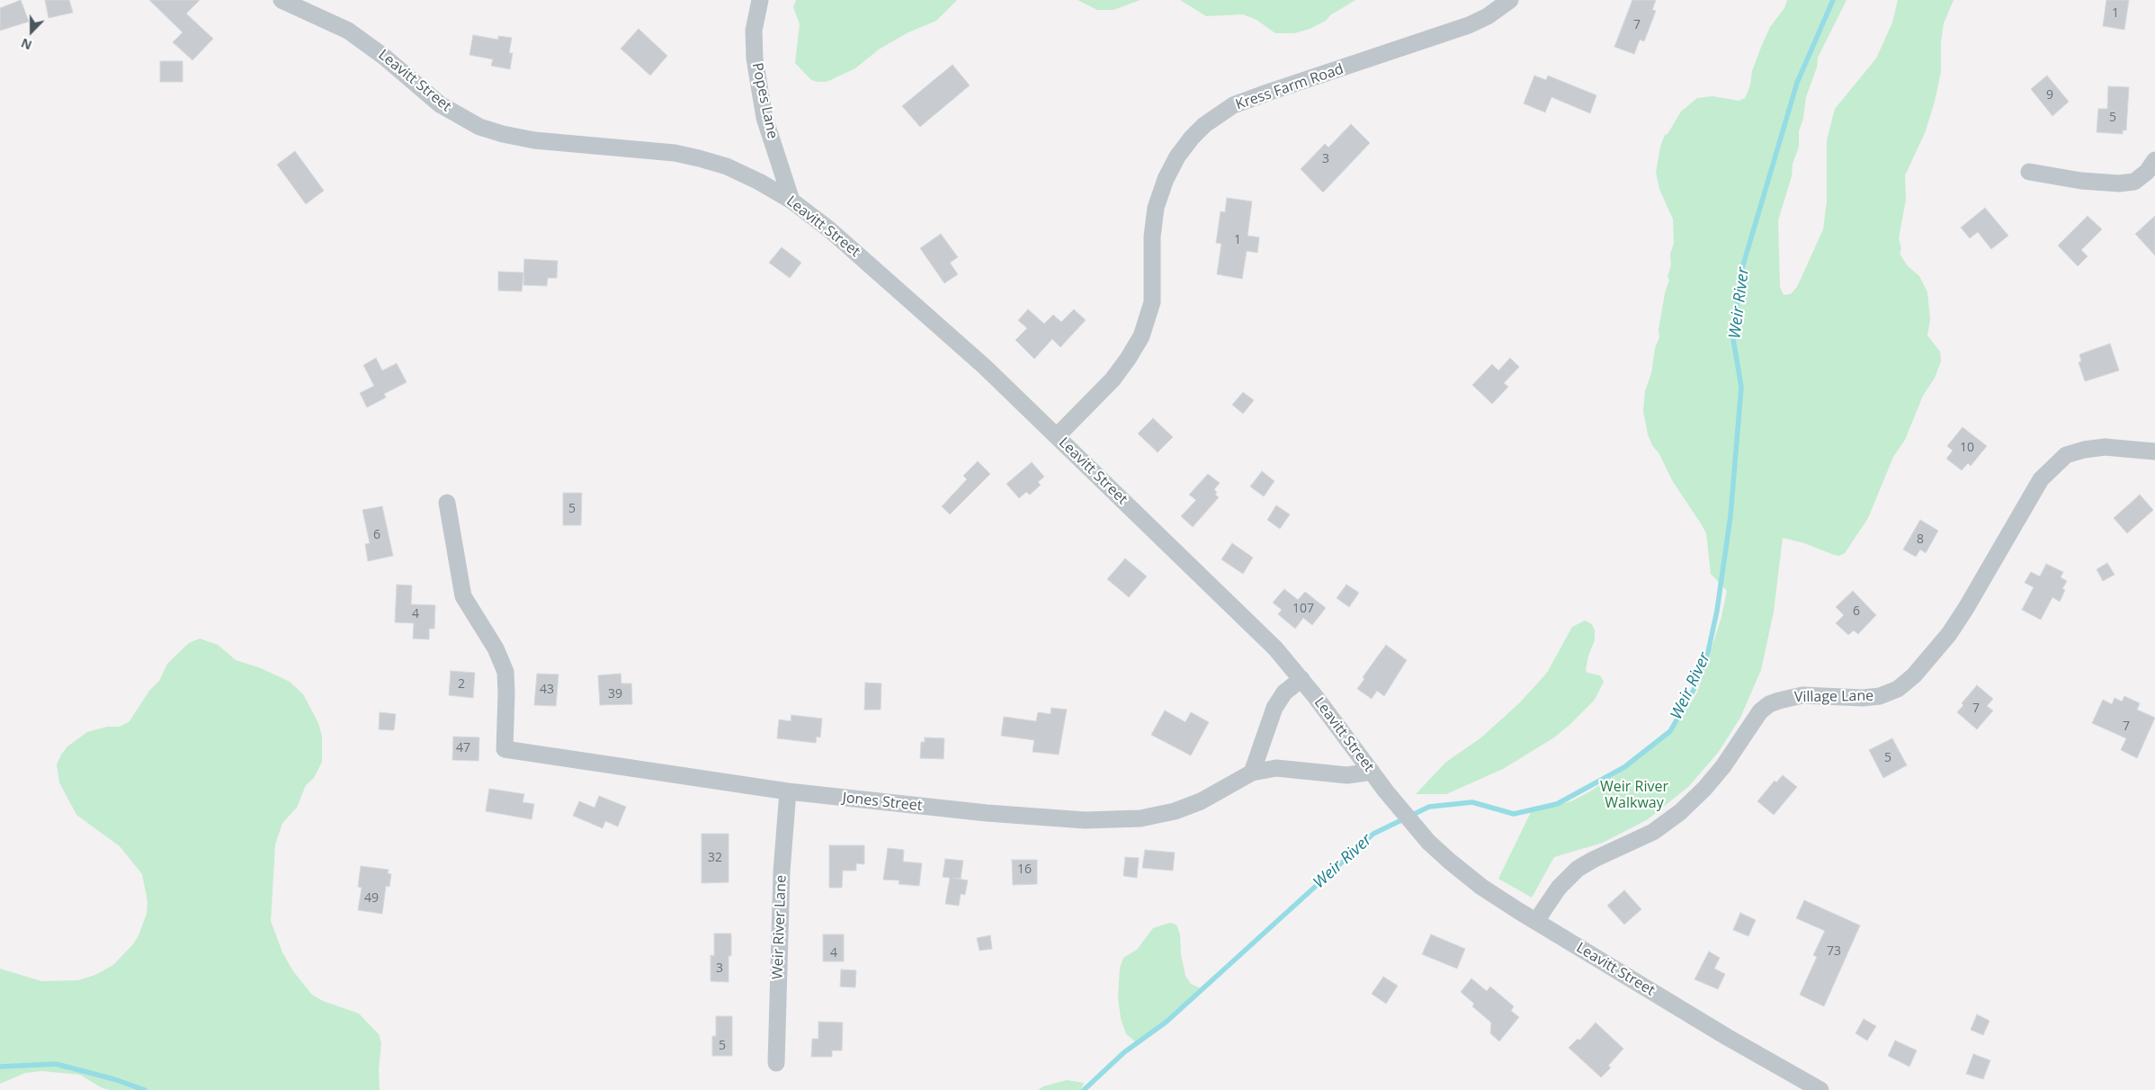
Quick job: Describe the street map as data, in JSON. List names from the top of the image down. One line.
{"streets":{"street":["Leavitt Street","Kress Farm Road","Popes Lane","Village Lane","Jones Street","Weir River Lane"]},"crossings":[["Leavitt Street","Kress Farm Road"],["Leavitt Street","Popes Lane"],["Leavitt Street","Village Lane"],["Leavitt Street","Jones Street"],["Jones Street","Weir River Lane"]],"water":["Weir River"],"parks":["Weir River Walkway"],"house_numbers":["1","7","9","5","3","1","10","5","6","8","107","6","4","2","43","39","7","7","47","5","32","16","49","73","4","3","5"],"north":"bottom"}
